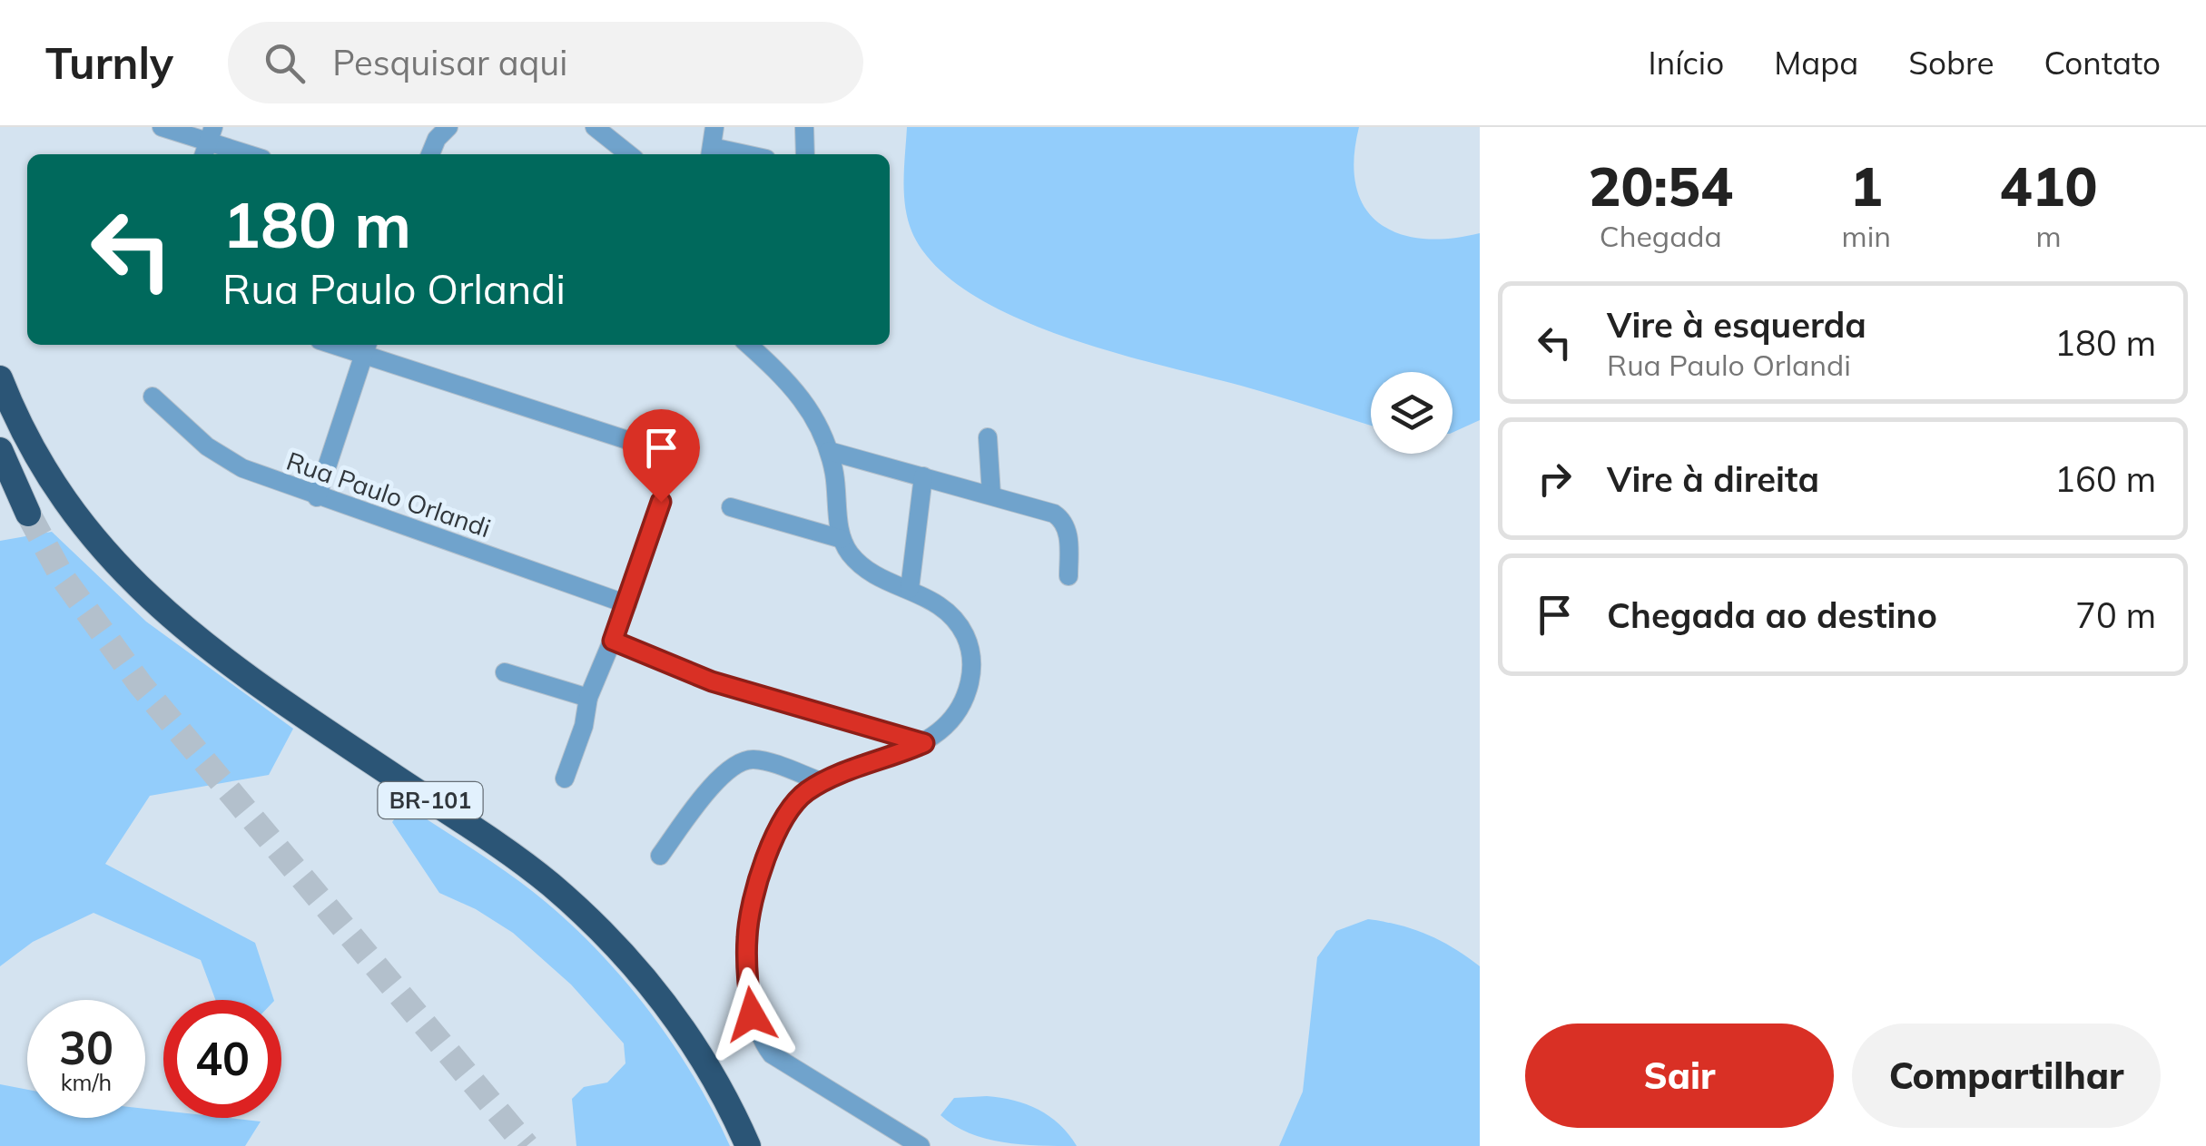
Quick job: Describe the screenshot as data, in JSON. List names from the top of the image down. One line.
{"streets":{"highway":["BR-101"],"street":["Rua Paulo Orlandi"]},"page":{"header":"Turnly","search":"Pesquisar aqui","nav":["Início","Mapa","Sobre","Contato"],"eta":["20:54","Chegada","1","min","410","m"],"turn":["180 m","Rua Paulo Orlandi"],"list":[{"name":"Vire à esquerda","note":"Rua Paulo Orlandi","value":"180 m"},{"name":"Vire à direita","value":"160 m"},{"name":"Chegada ao destino","value":"70 m"}],"speed":"30 km/h","limit":"40","buttons":["Sair","Compartilhar"]}}
